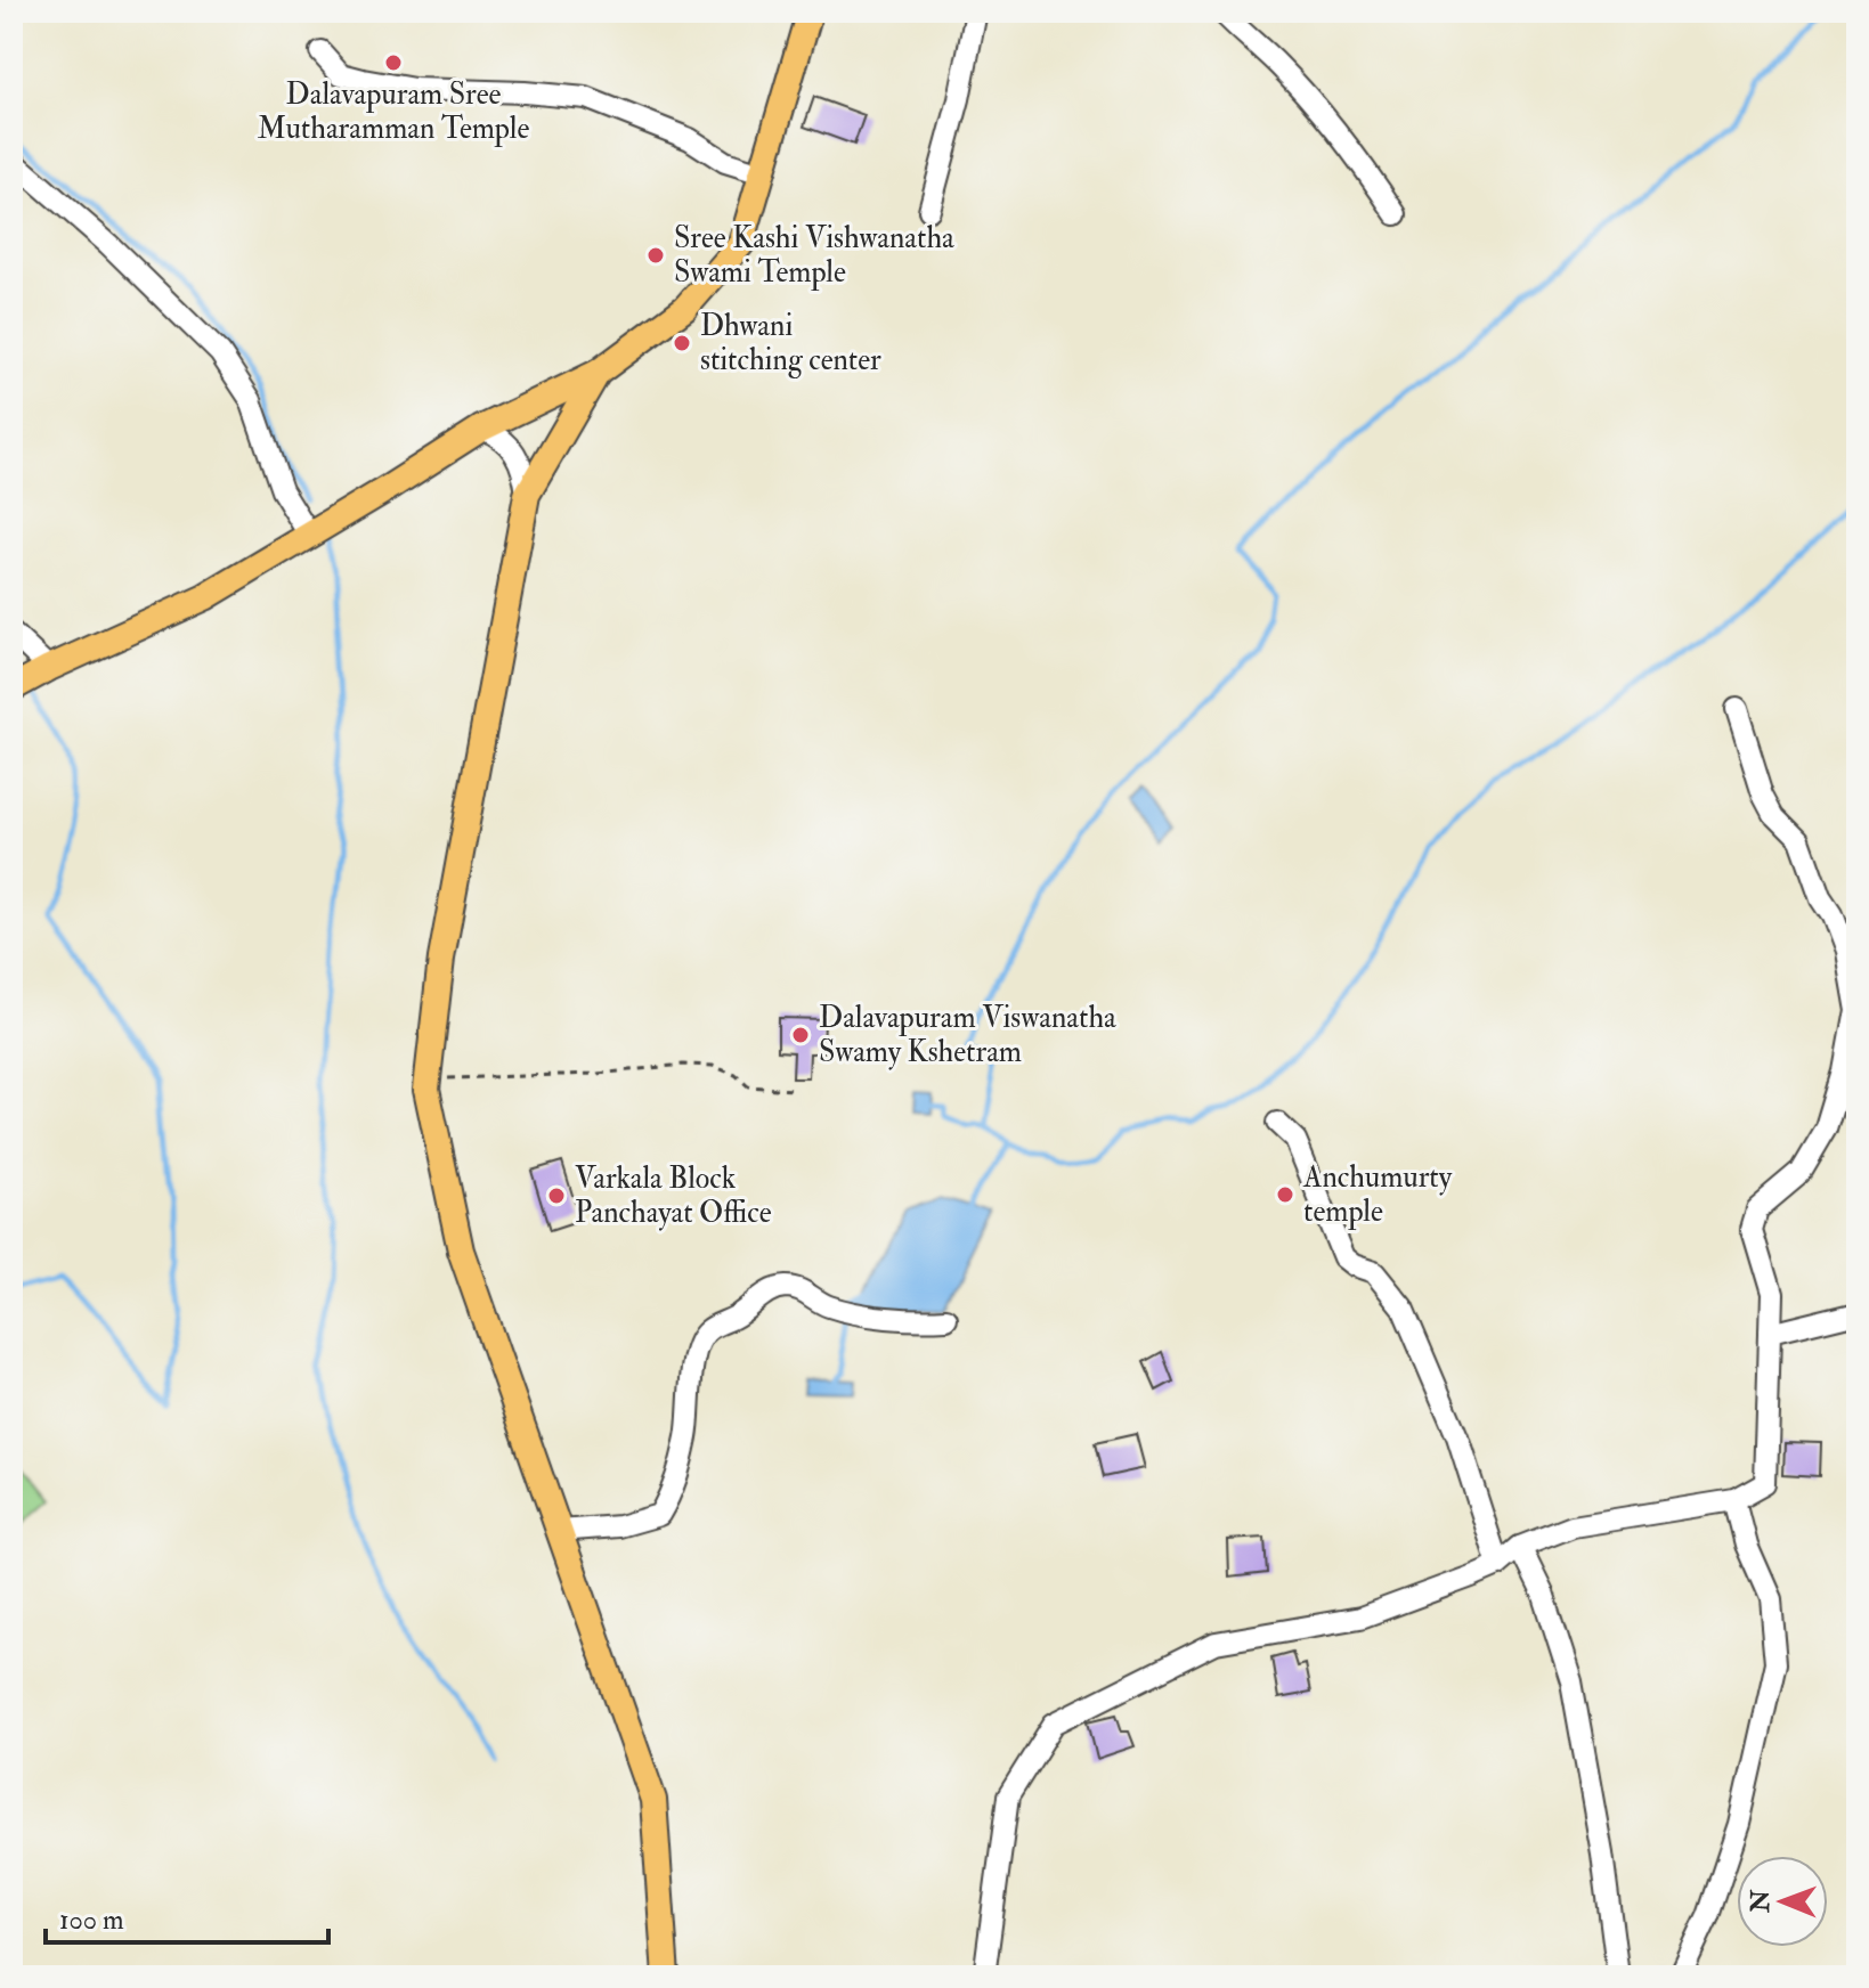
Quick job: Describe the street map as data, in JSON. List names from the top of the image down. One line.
{"places":["Dalavapuram Sree Mutharamman Temple","Sree Kashi Vishwanatha Swami Temple","Dhwani stitching center","Dalavapuram Viswanatha Swamy Kshetram","Anchumurty temple","Varkala Block Panchayat Office"],"scale_bar":"100 m","north":"left"}
